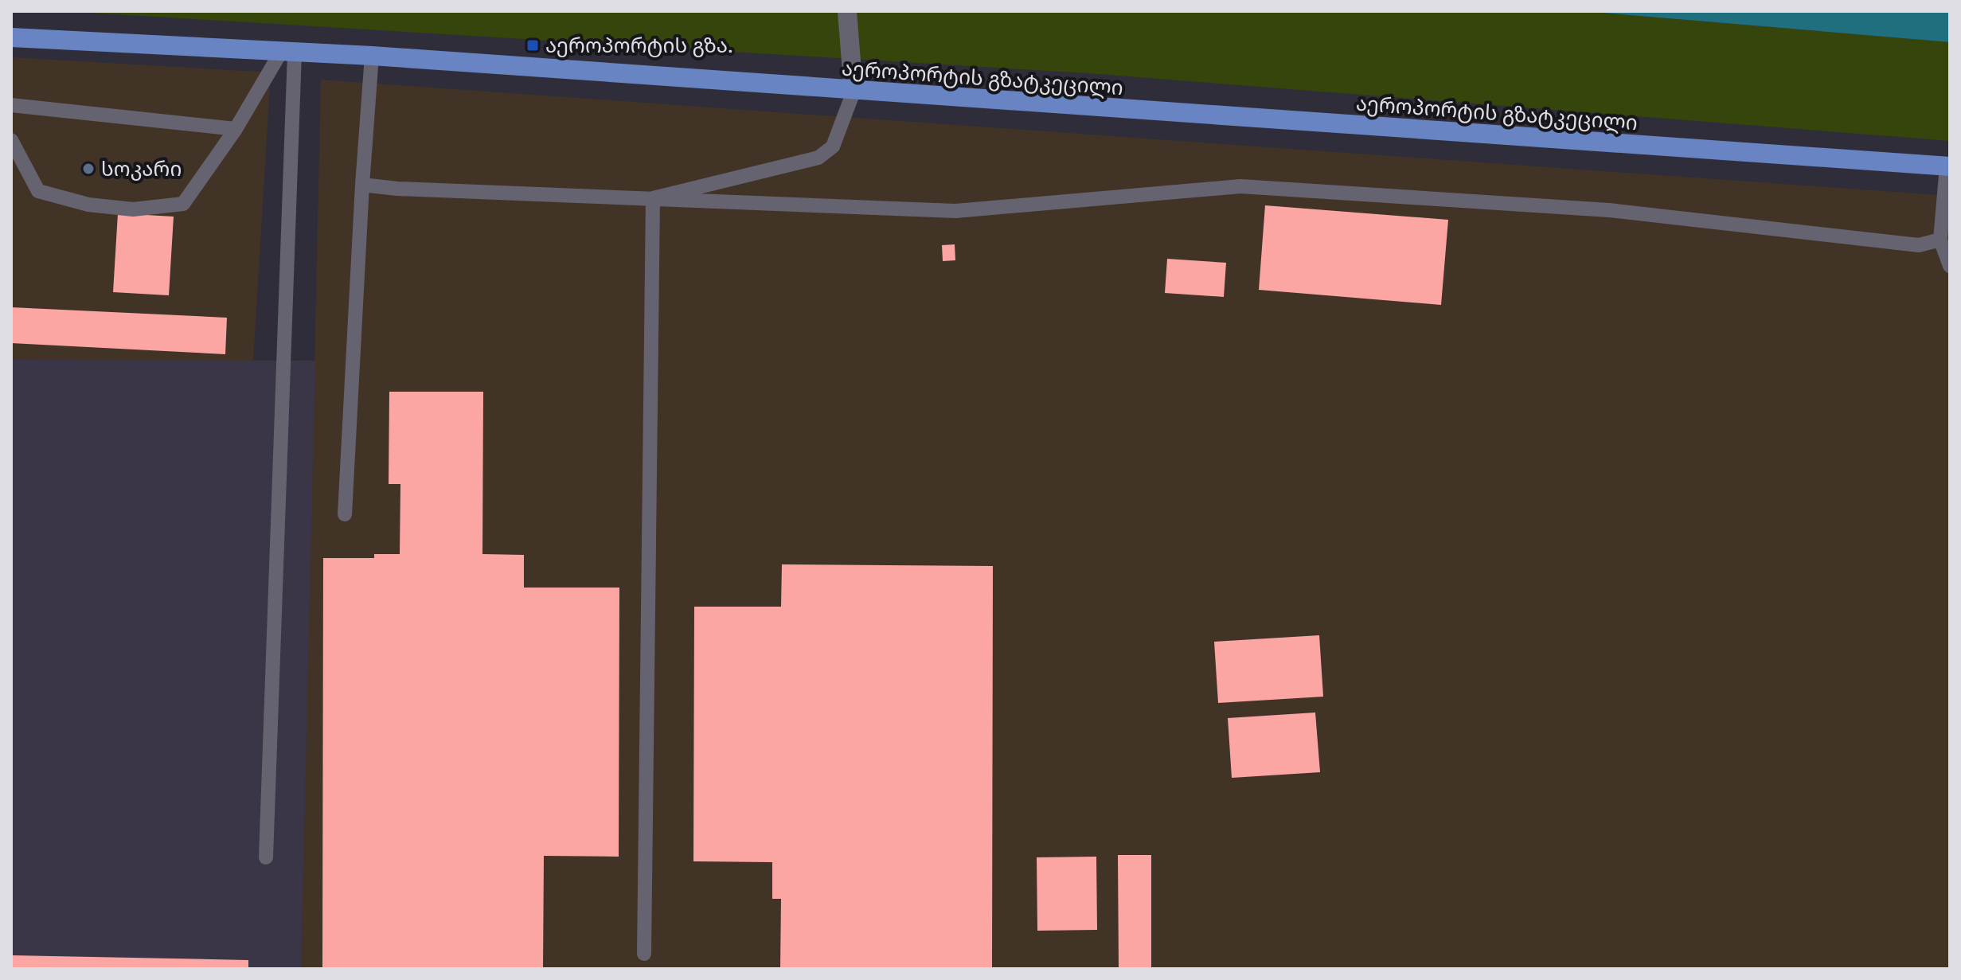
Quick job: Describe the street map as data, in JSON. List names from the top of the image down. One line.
{"streets":{"highway":["აეროპორტის გზატკეცილი"]},"places":{"transit":["აეროპორტის გზა."],"other":["სოკარი"]}}
